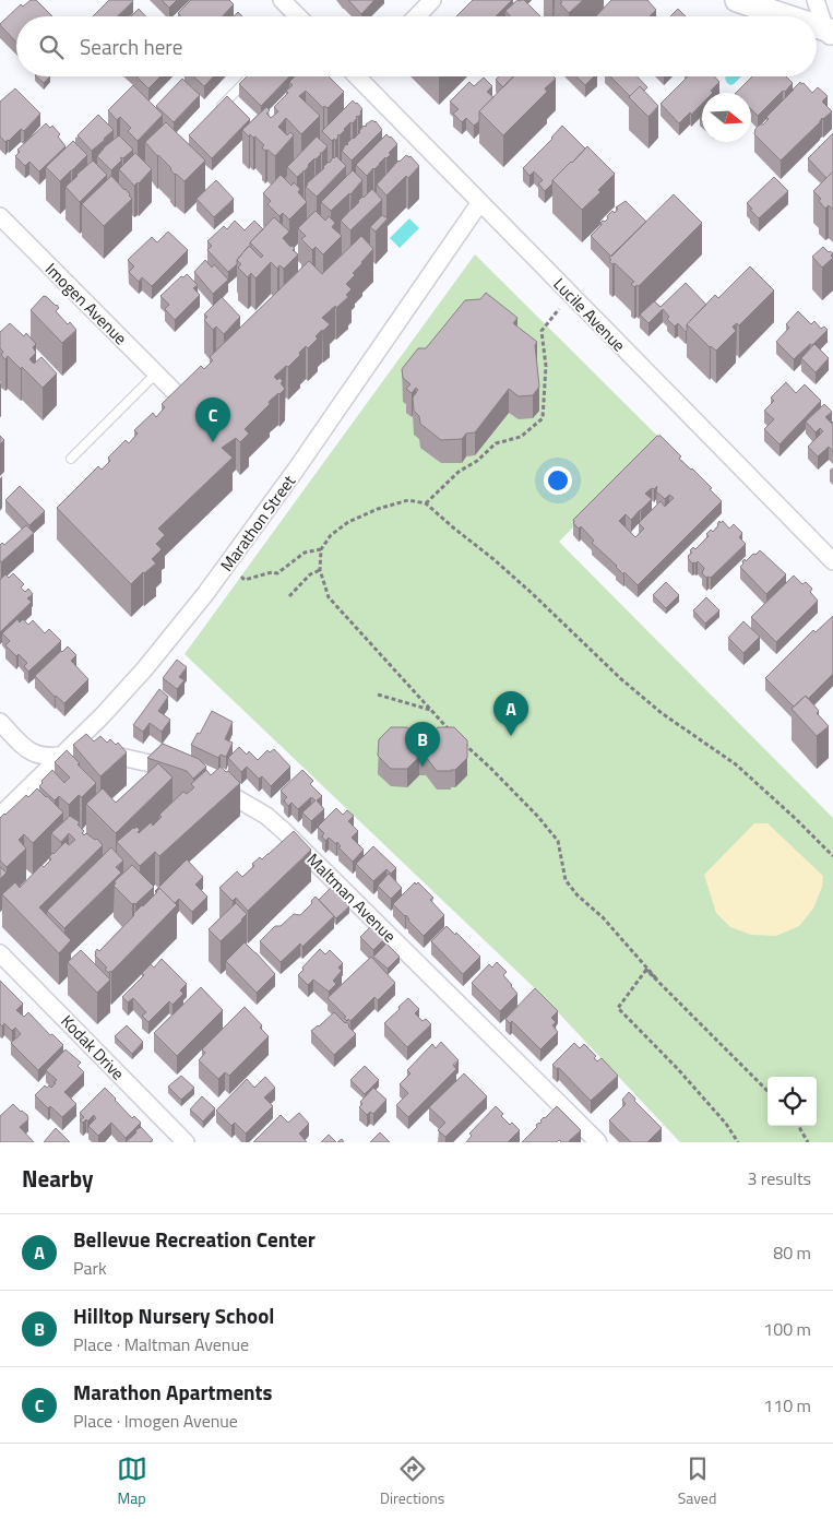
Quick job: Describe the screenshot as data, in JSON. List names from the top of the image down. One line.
{"streets":{"street":["Imogen Avenue","Lucile Avenue","Marathon Street","Maltman Avenue","Kodak Drive"]},"crossings":[["Lucile Avenue","Marathon Street"]],"north":"right","page":{"search":"Search here","pins":["C","A","B"],"heading":["Nearby","3 results"],"list":[{"mark":"A","name":"Bellevue Recreation Center","note":"Park","value":"80 m"},{"mark":"B","name":"Hilltop Nursery School","note":"Place · Maltman Avenue","value":"100 m"},{"mark":"C","name":"Marathon Apartments","note":"Place · Imogen Avenue","value":"110 m"}],"nav":["Map","Directions","Saved"]}}
